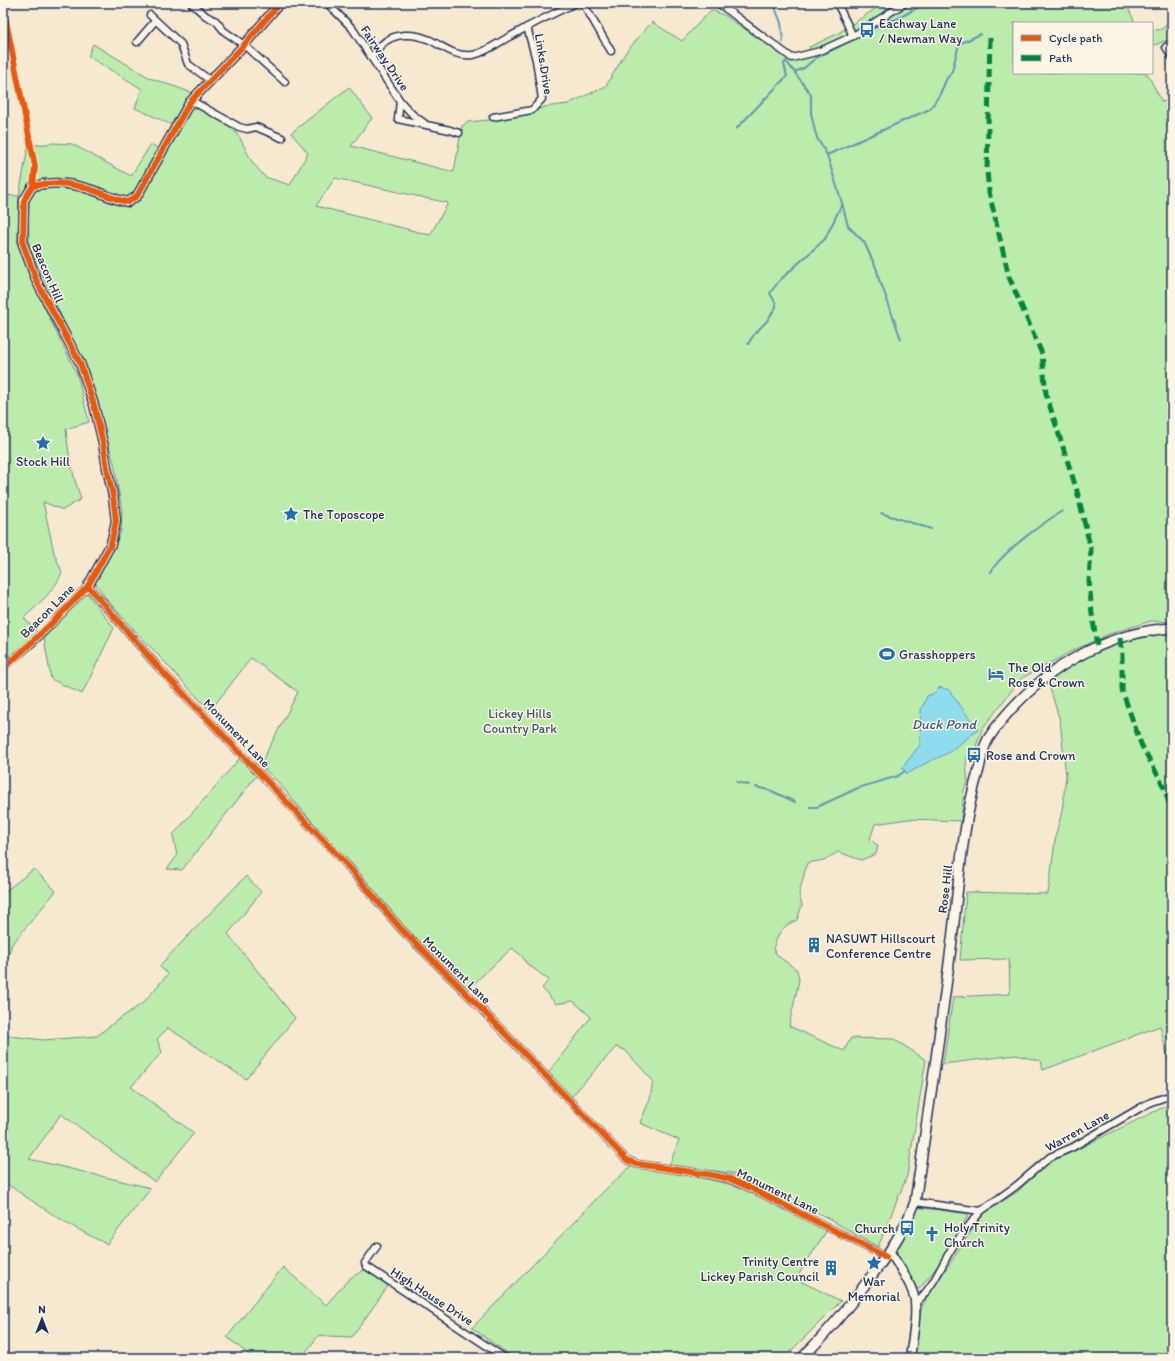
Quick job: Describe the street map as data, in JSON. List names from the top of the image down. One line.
{"streets":{"main road":["Rose Hill"],"street":["Fairway Drive","Links Drive","Beacon Hill","Beacon Lane","Monument Lane","Warren Lane","High House Drive"]},"crossings":[["Beacon Hill","Beacon Lane"],["Beacon Hill","Monument Lane"],["Beacon Lane","Monument Lane"],["Monument Lane","Rose Hill"]],"water":["Duck Pond"],"parks":["Lickey Hills Country Park"],"places":{"bus stop":["Eachway Lane / Newman Way","Rose and Crown","Church"],"place":["Stock Hill","The Toposcope","War Memorial"],"sports":["Grasshoppers"],"hotel":["The Old Rose & Crown"],"building":["NASUWT Hillscourt Conference Centre","Trinity Centre Lickey Parish Council"],"church":["Holy Trinity Church"]},"legend":["Cycle path","Path"],"north":"top"}
